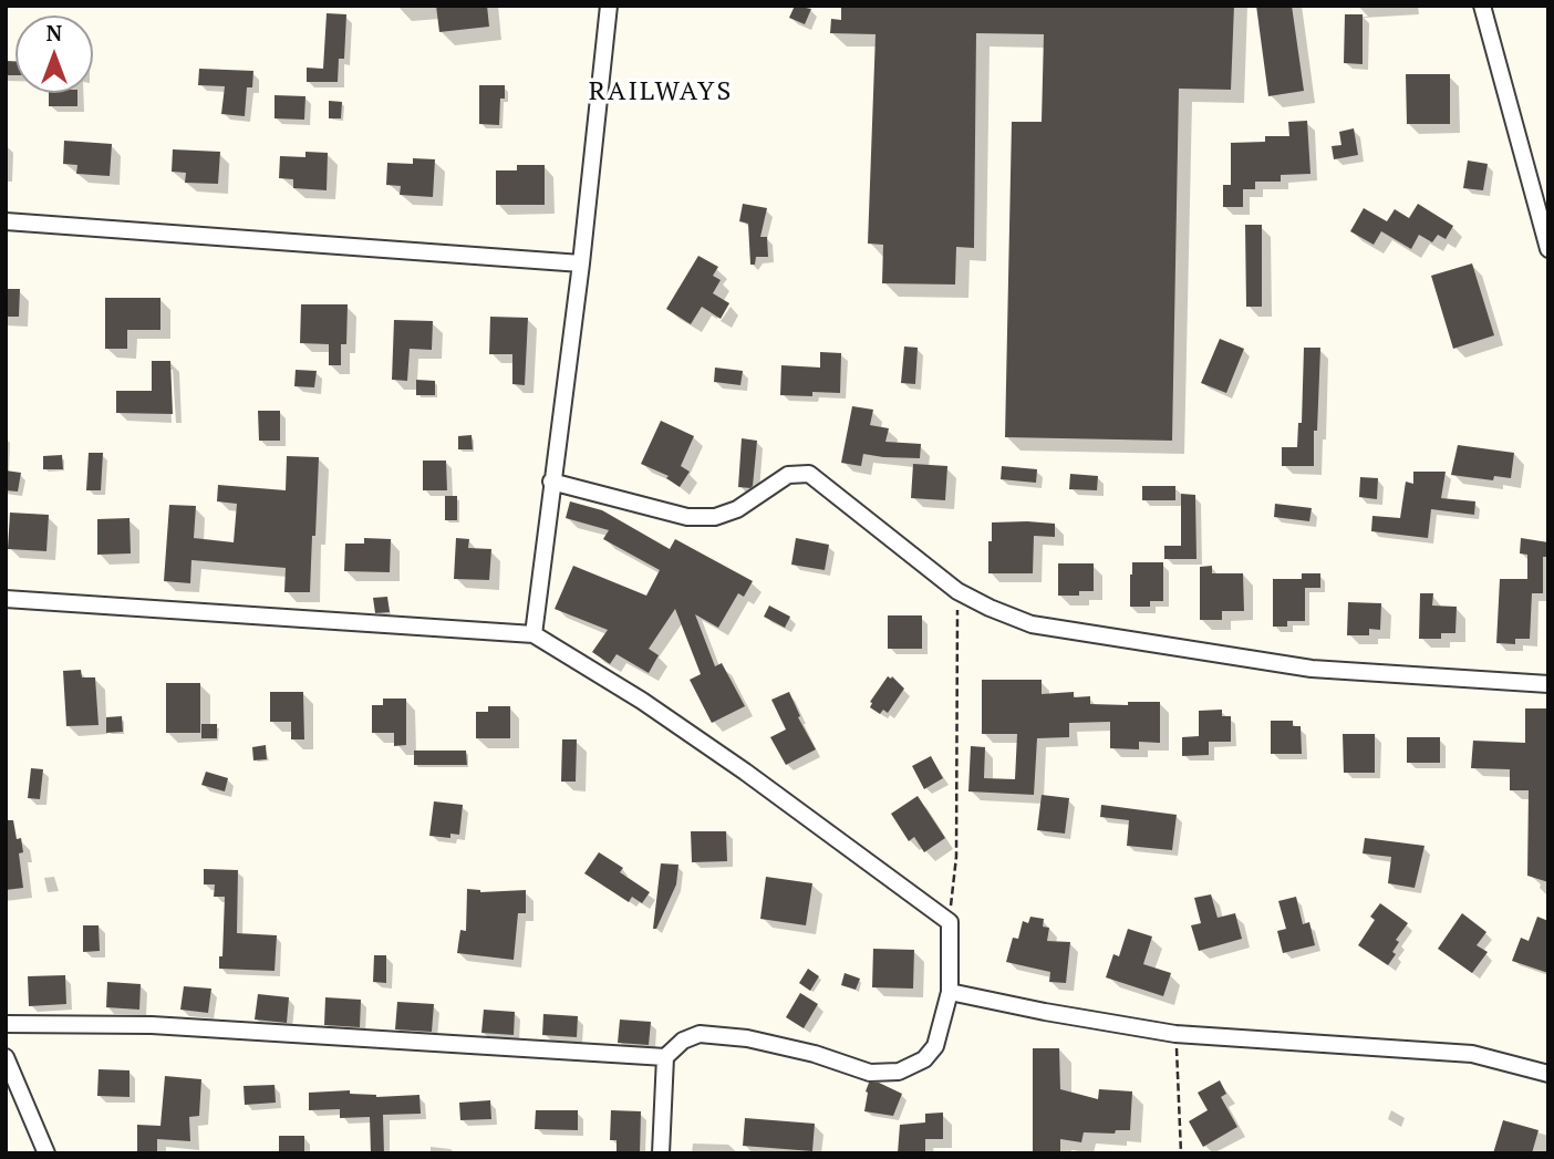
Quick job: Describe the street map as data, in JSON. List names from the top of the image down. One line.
{"districts":["RAILWAYS"],"north":"top"}
